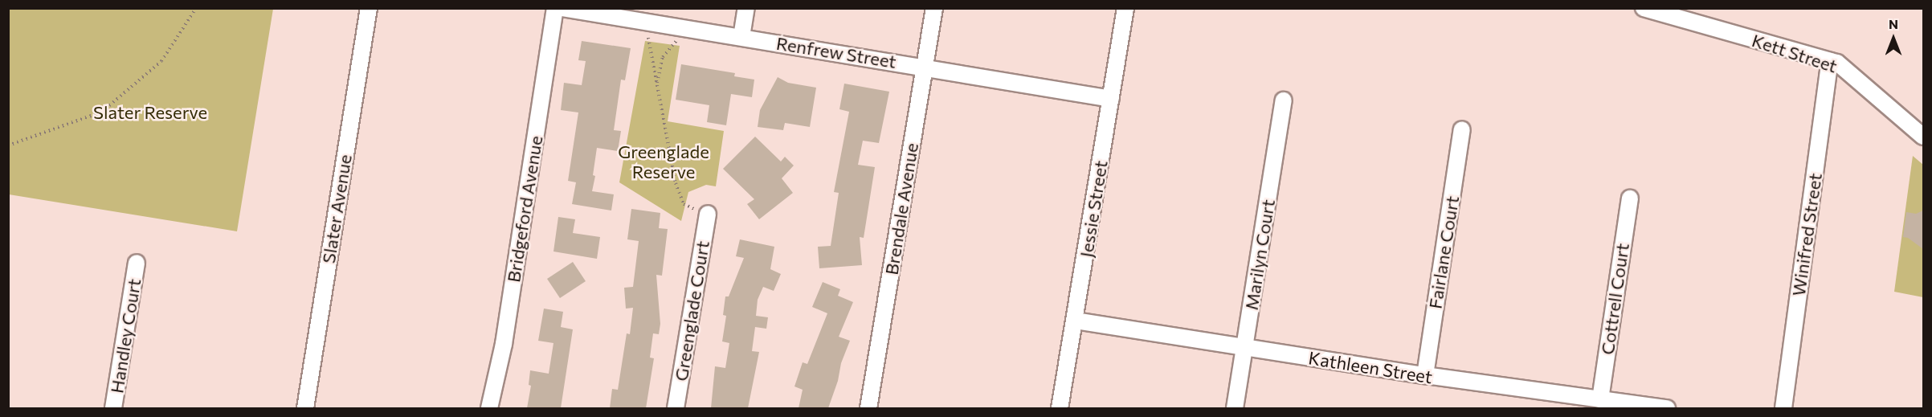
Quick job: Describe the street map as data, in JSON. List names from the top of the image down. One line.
{"streets":{"street":["Renfrew Street","Kett Street","Slater Avenue","Bridgeford Avenue","Brendale Avenue","Jessie Street","Winifred Street","Fairlane Court","Marilyn Court","Cottrell Court","Greenglade Court","Handley Court","Kathleen Street"]},"crossings":[["Renfrew Street","Brendale Avenue"],["Renfrew Street","Jessie Street"],["Kett Street","Winifred Street"],["Jessie Street","Kathleen Street"],["Fairlane Court","Kathleen Street"],["Marilyn Court","Kathleen Street"],["Cottrell Court","Kathleen Street"]],"parks":["Slater Reserve","Greenglade Reserve"],"north":"top"}
